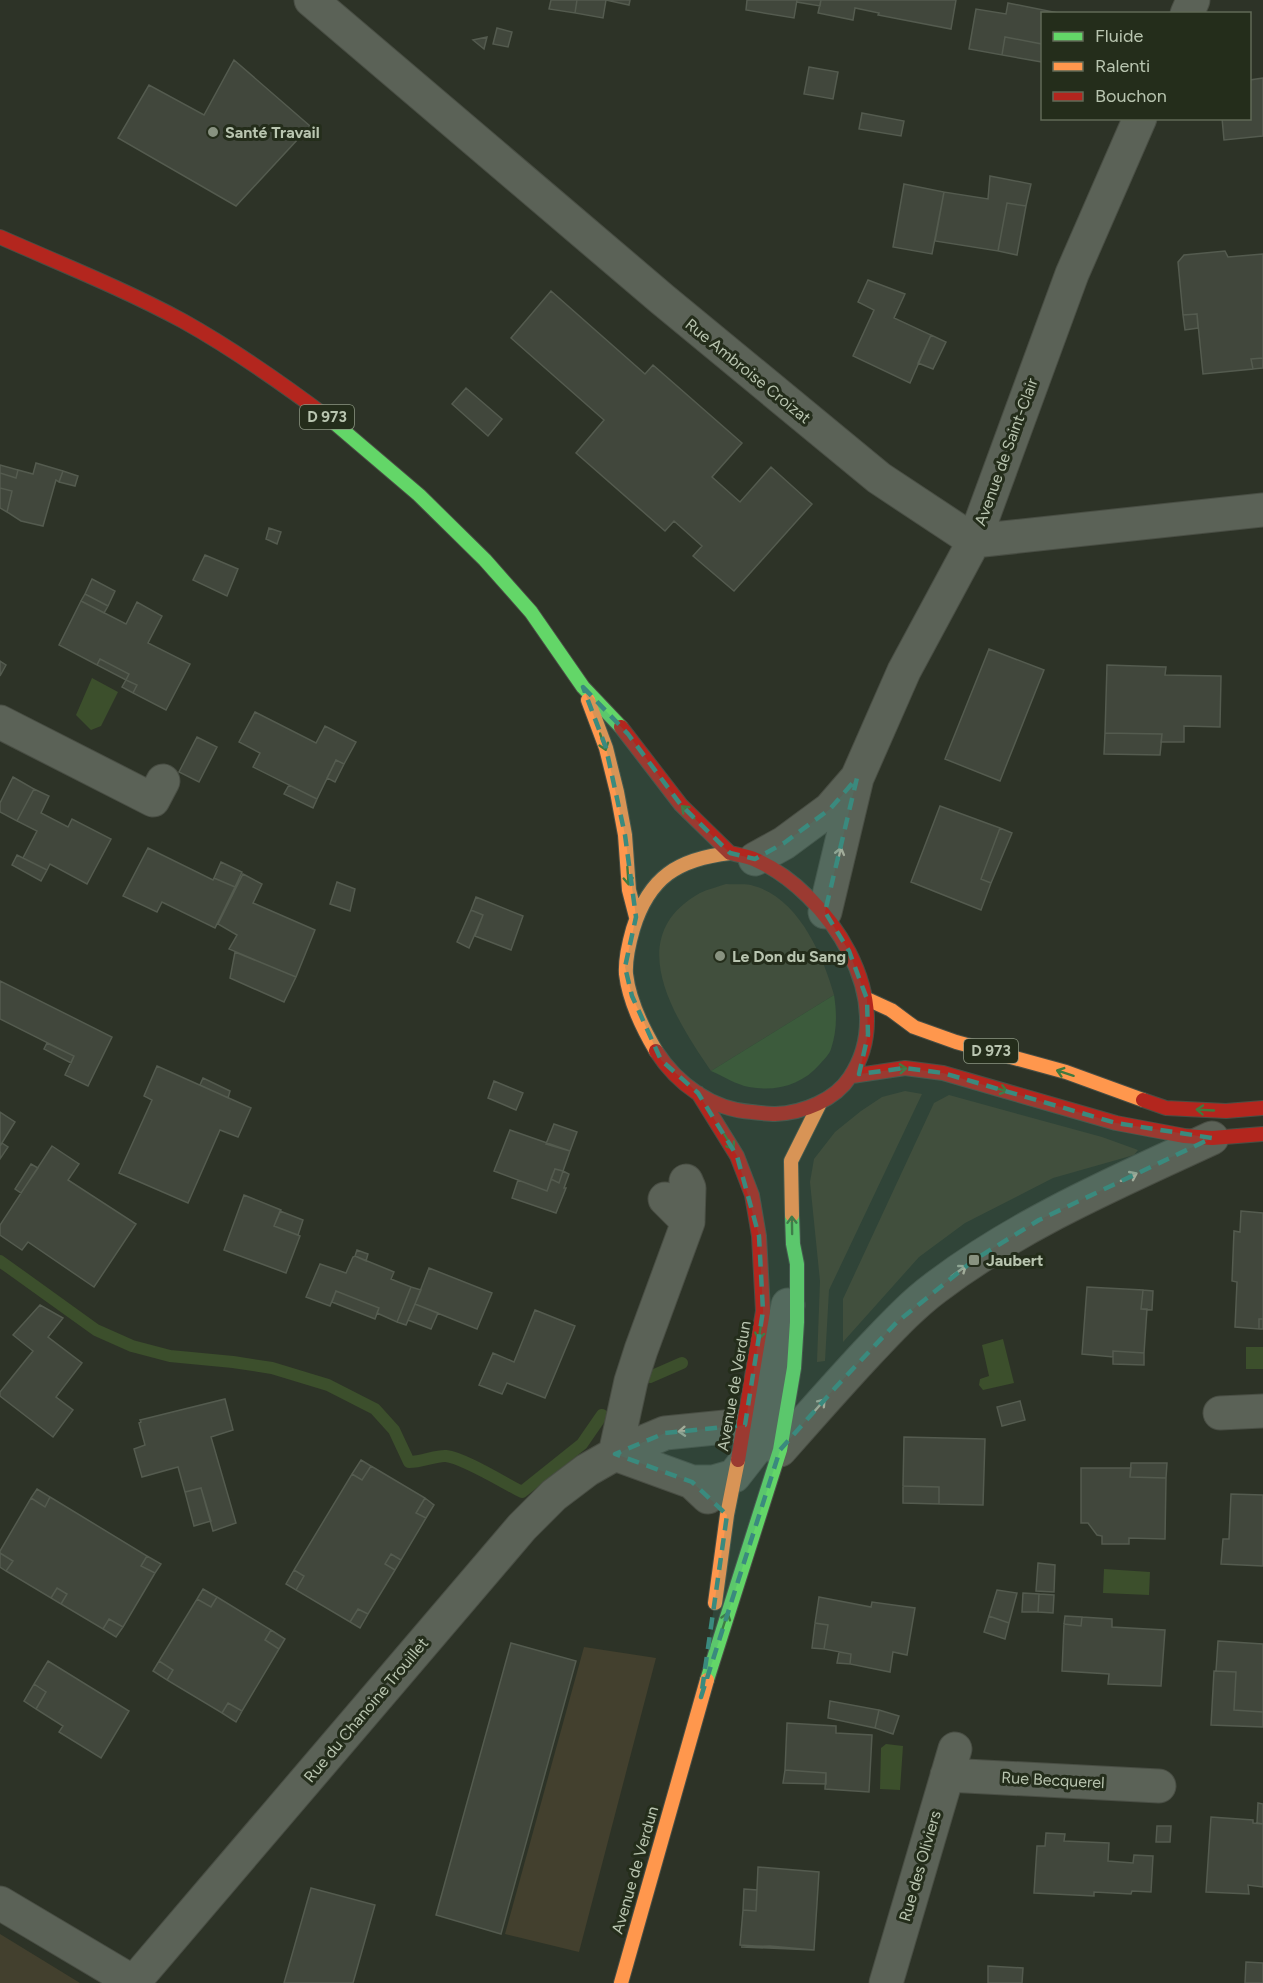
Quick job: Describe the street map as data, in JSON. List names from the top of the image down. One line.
{"streets":{"main road":["D 973","Avenue de Verdun"],"street":["Rue Ambroise Croizat","Avenue de Saint-Clair","Rue du Chanoine Trouillet","Rue Becquerel","Rue des Oliviers"]},"crossings":[["Rue Ambroise Croizat","Avenue de Saint-Clair"],["D 973","Avenue de Saint-Clair"],["Avenue de Verdun","Rue du Chanoine Trouillet"],["Rue Becquerel","Rue des Oliviers"]],"places":{"other":["Santé Travail","Le Don du Sang"],"transit":["Jaubert"]},"legend":["Fluide","Ralenti","Bouchon"]}
